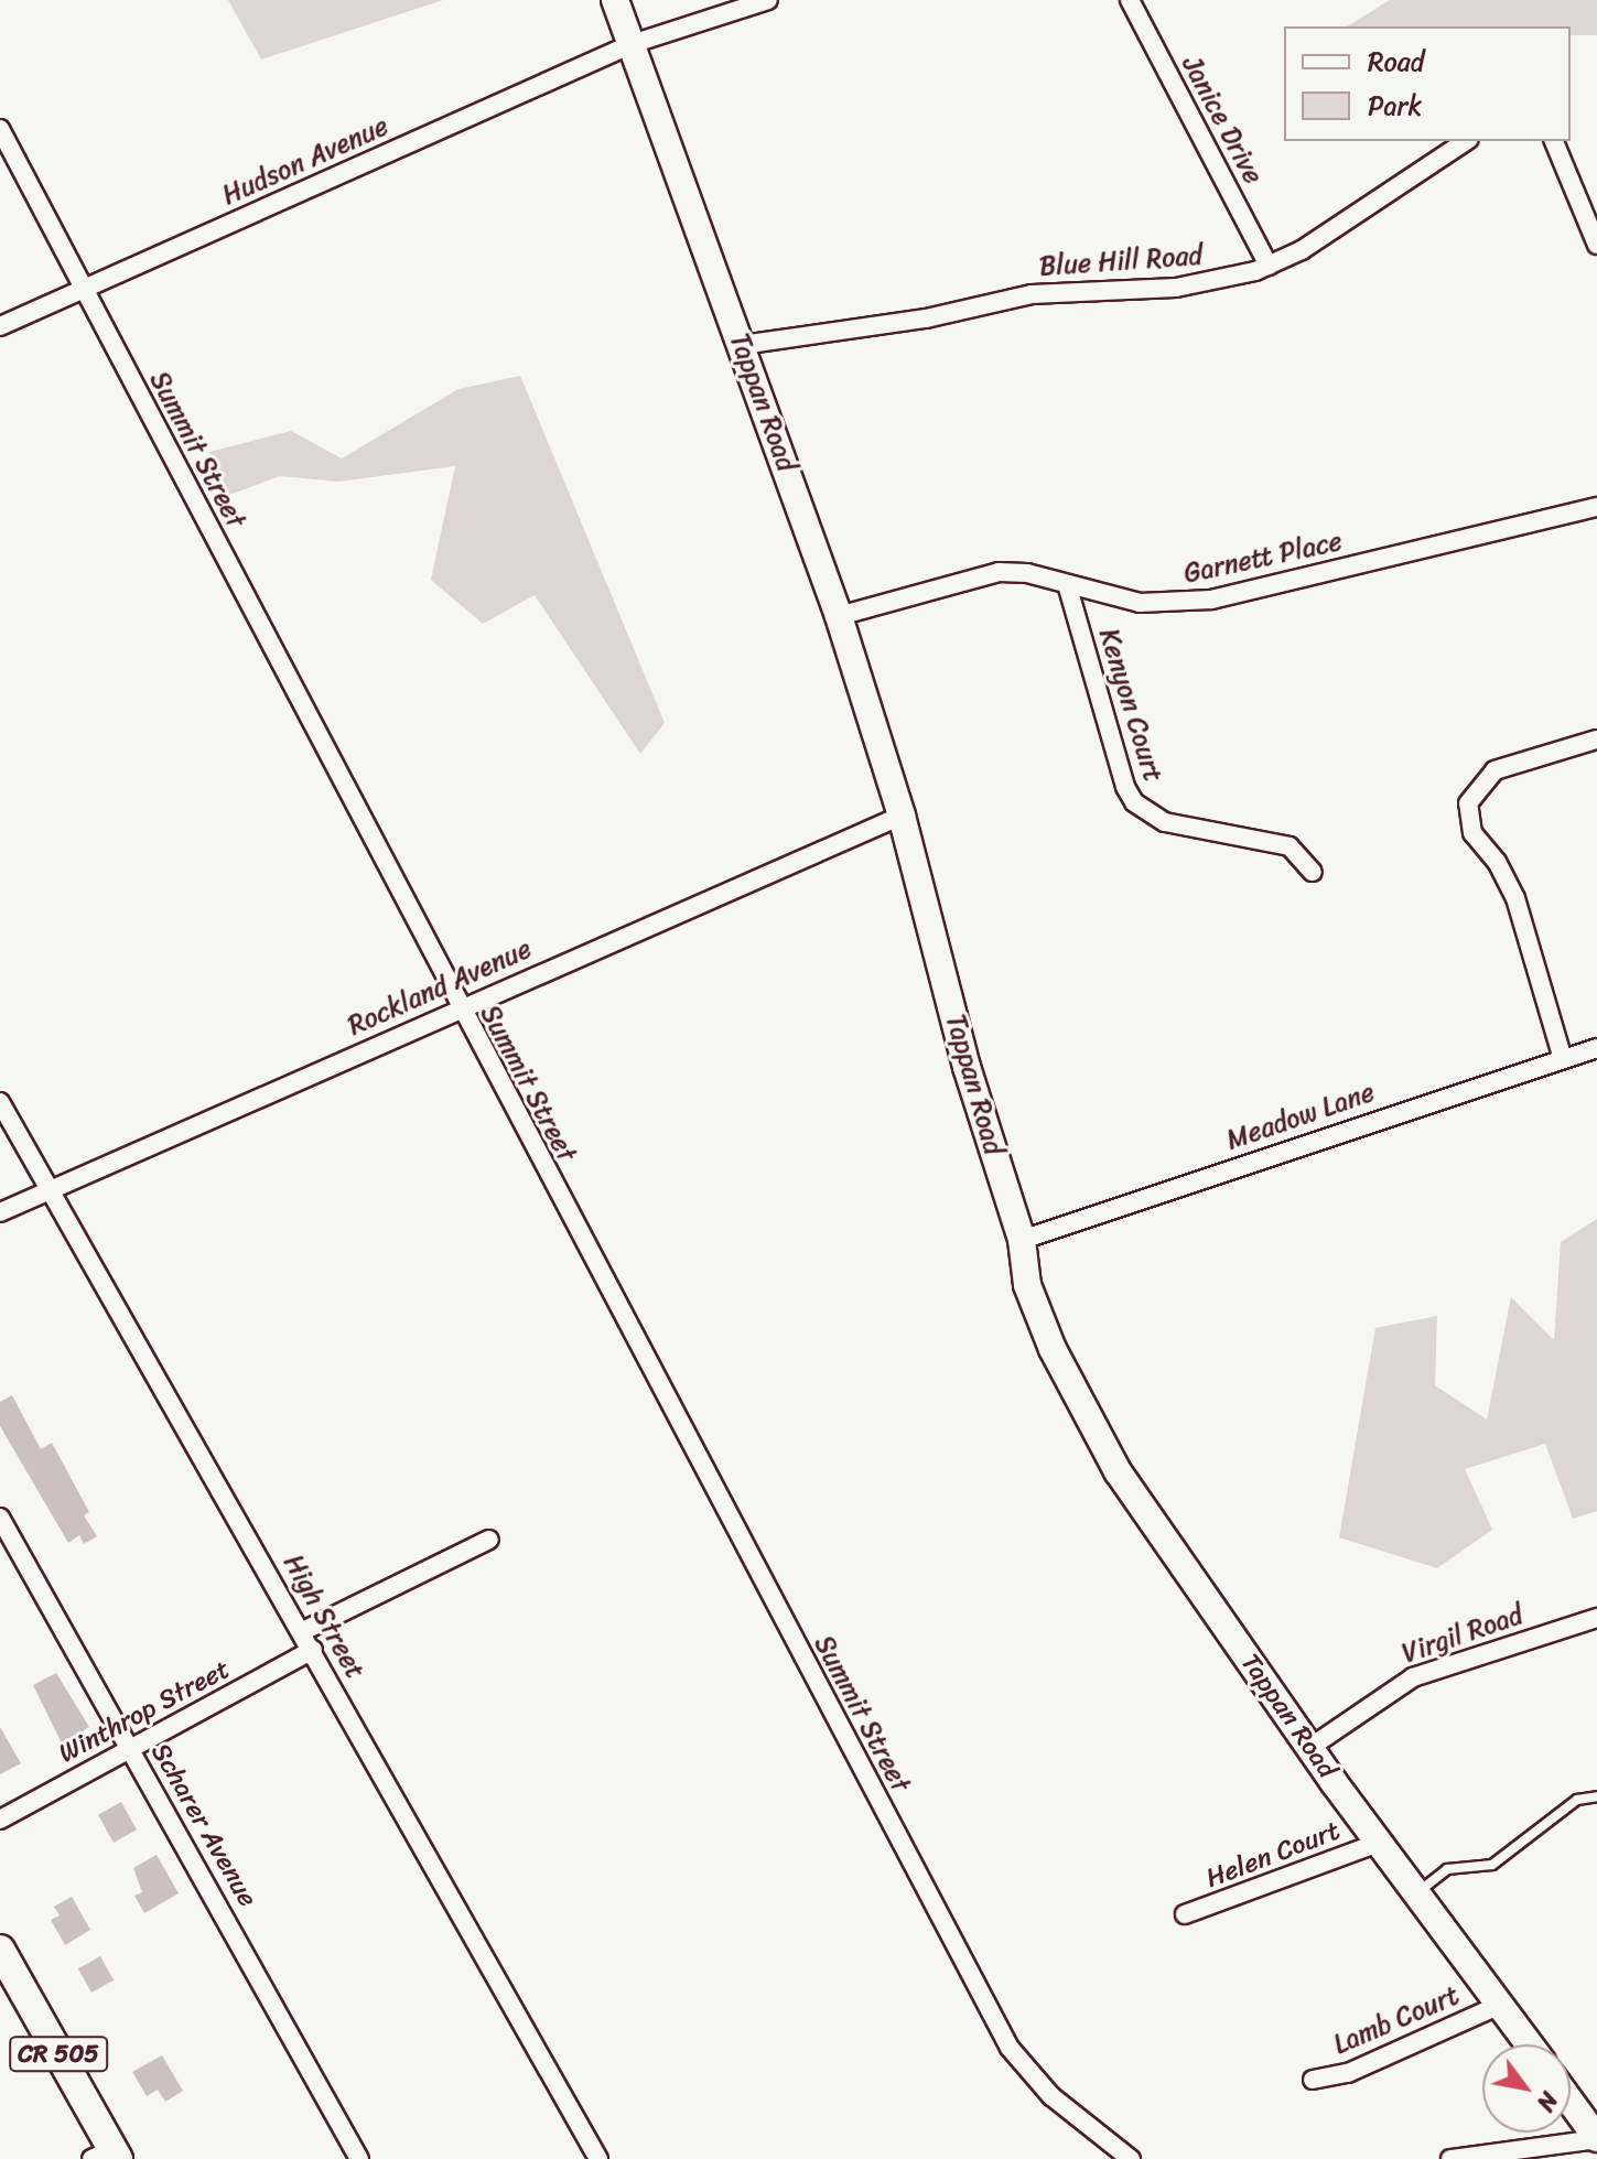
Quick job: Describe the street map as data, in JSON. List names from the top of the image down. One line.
{"streets":{"main road":["CR 505"],"street":["Janice Drive","Hudson Avenue","Blue Hill Road","Tappan Road","Summit Street","Garnett Place","Kenyon Court","Rockland Avenue","Meadow Lane","High Street","Virgil Road","Winthrop Street","Scharer Avenue","Helen Court","Lamb Court"]},"crossings":[["Janice Drive","Blue Hill Road"],["Hudson Avenue","Tappan Road"],["Hudson Avenue","Summit Street"],["Blue Hill Road","Tappan Road"],["Tappan Road","Garnett Place"],["Tappan Road","Rockland Avenue"],["Tappan Road","Meadow Lane"],["Tappan Road","Virgil Road"],["Tappan Road","Helen Court"],["Tappan Road","Lamb Court"],["Summit Street","Rockland Avenue"],["Garnett Place","Kenyon Court"],["Rockland Avenue","High Street"],["High Street","Winthrop Street"],["Winthrop Street","Scharer Avenue"]],"legend":["Road","Park"],"north":"bottom right"}
